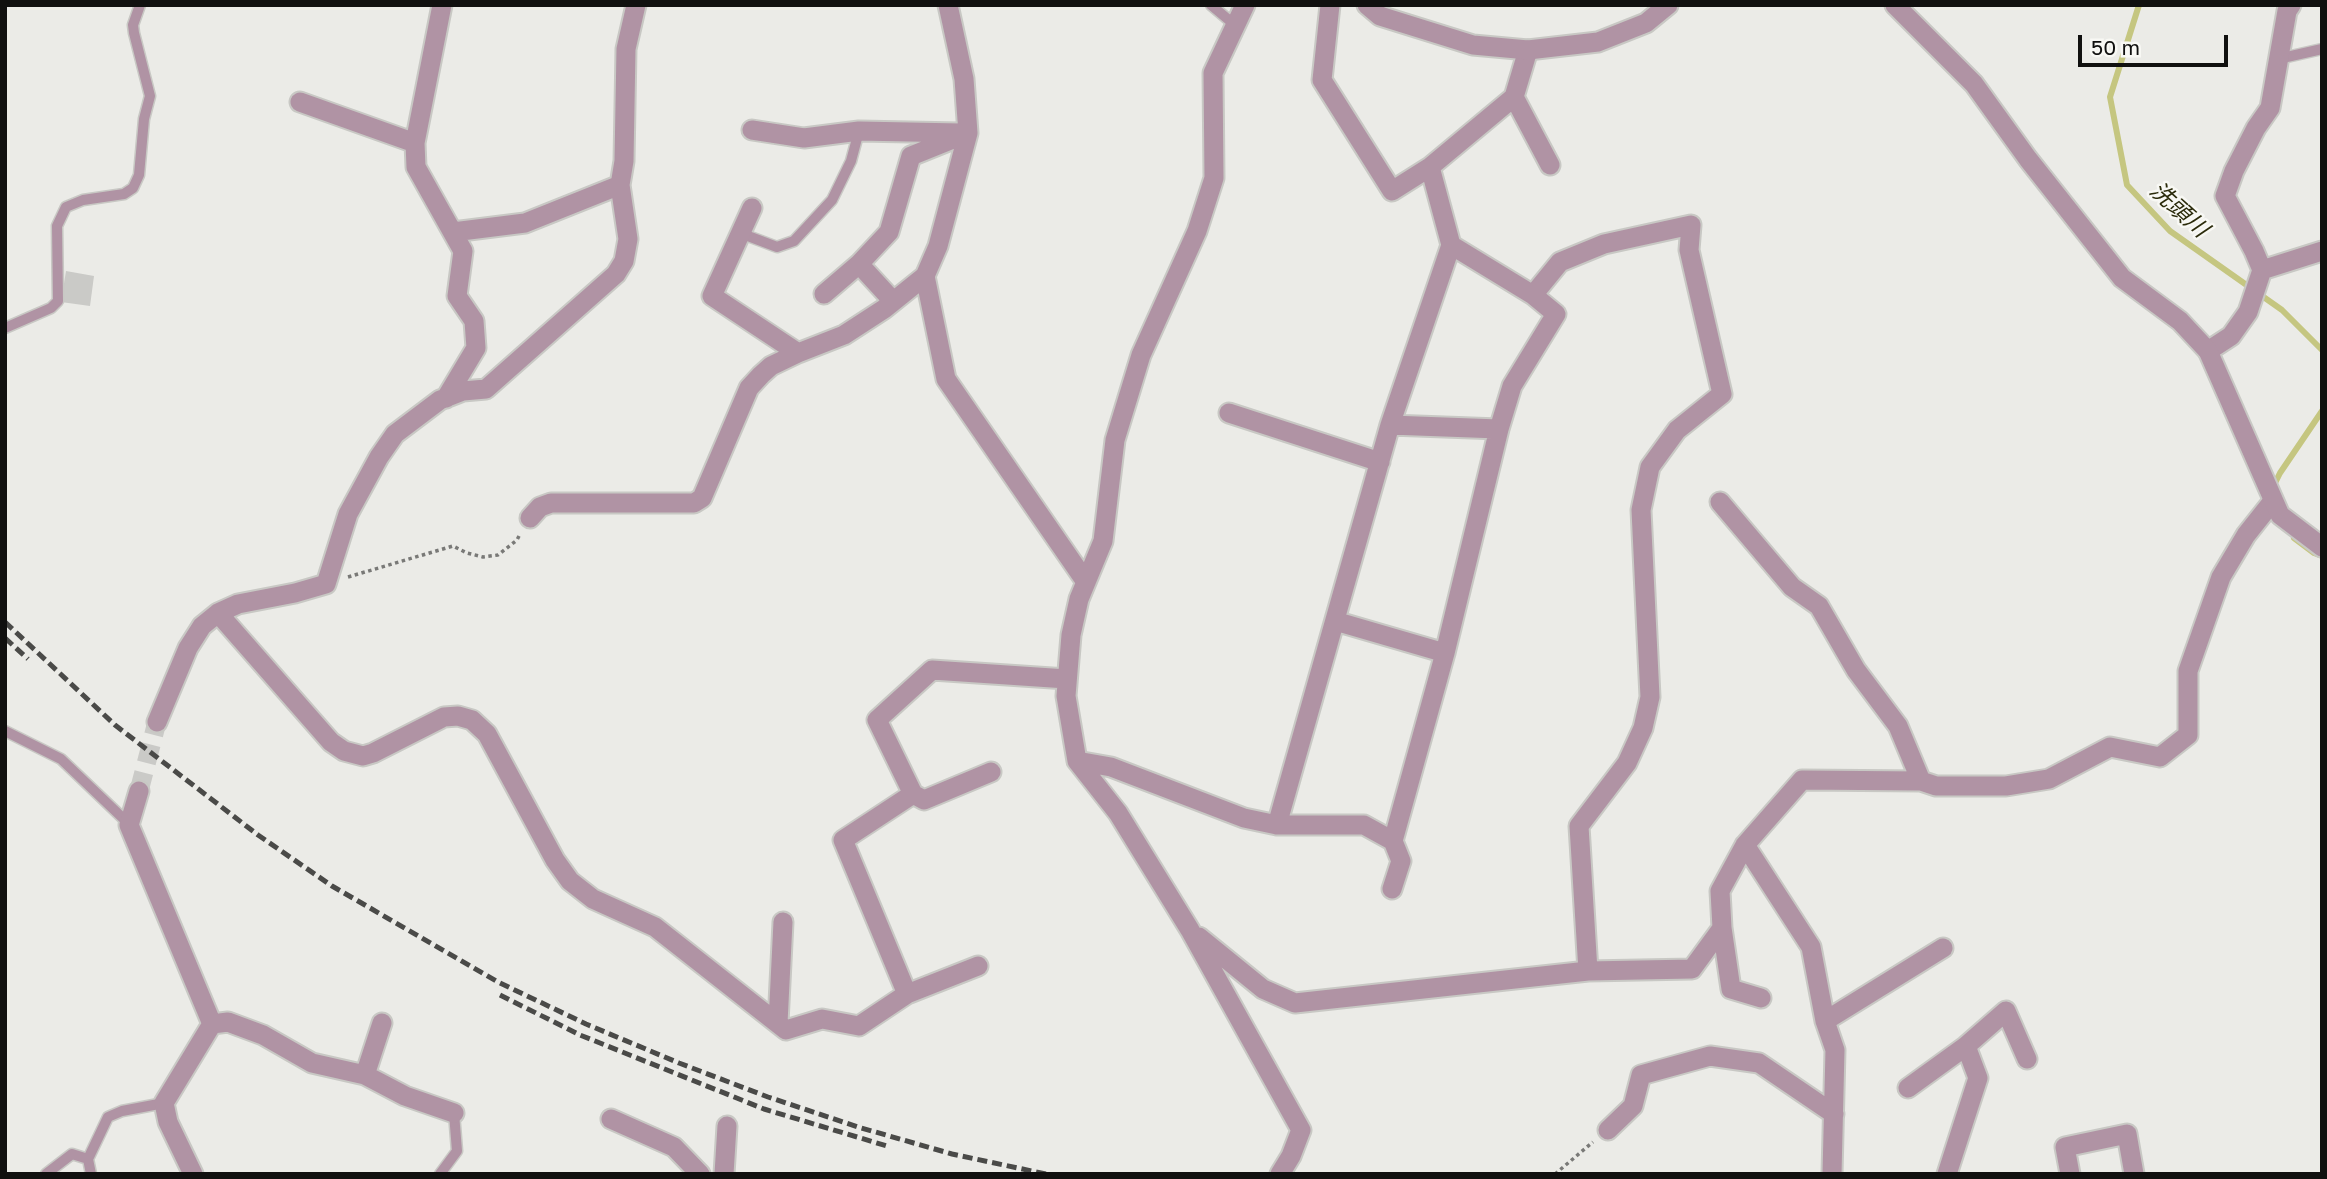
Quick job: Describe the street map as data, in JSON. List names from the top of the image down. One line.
{"water":["洗頭川"],"scale_bar":"50 m"}
